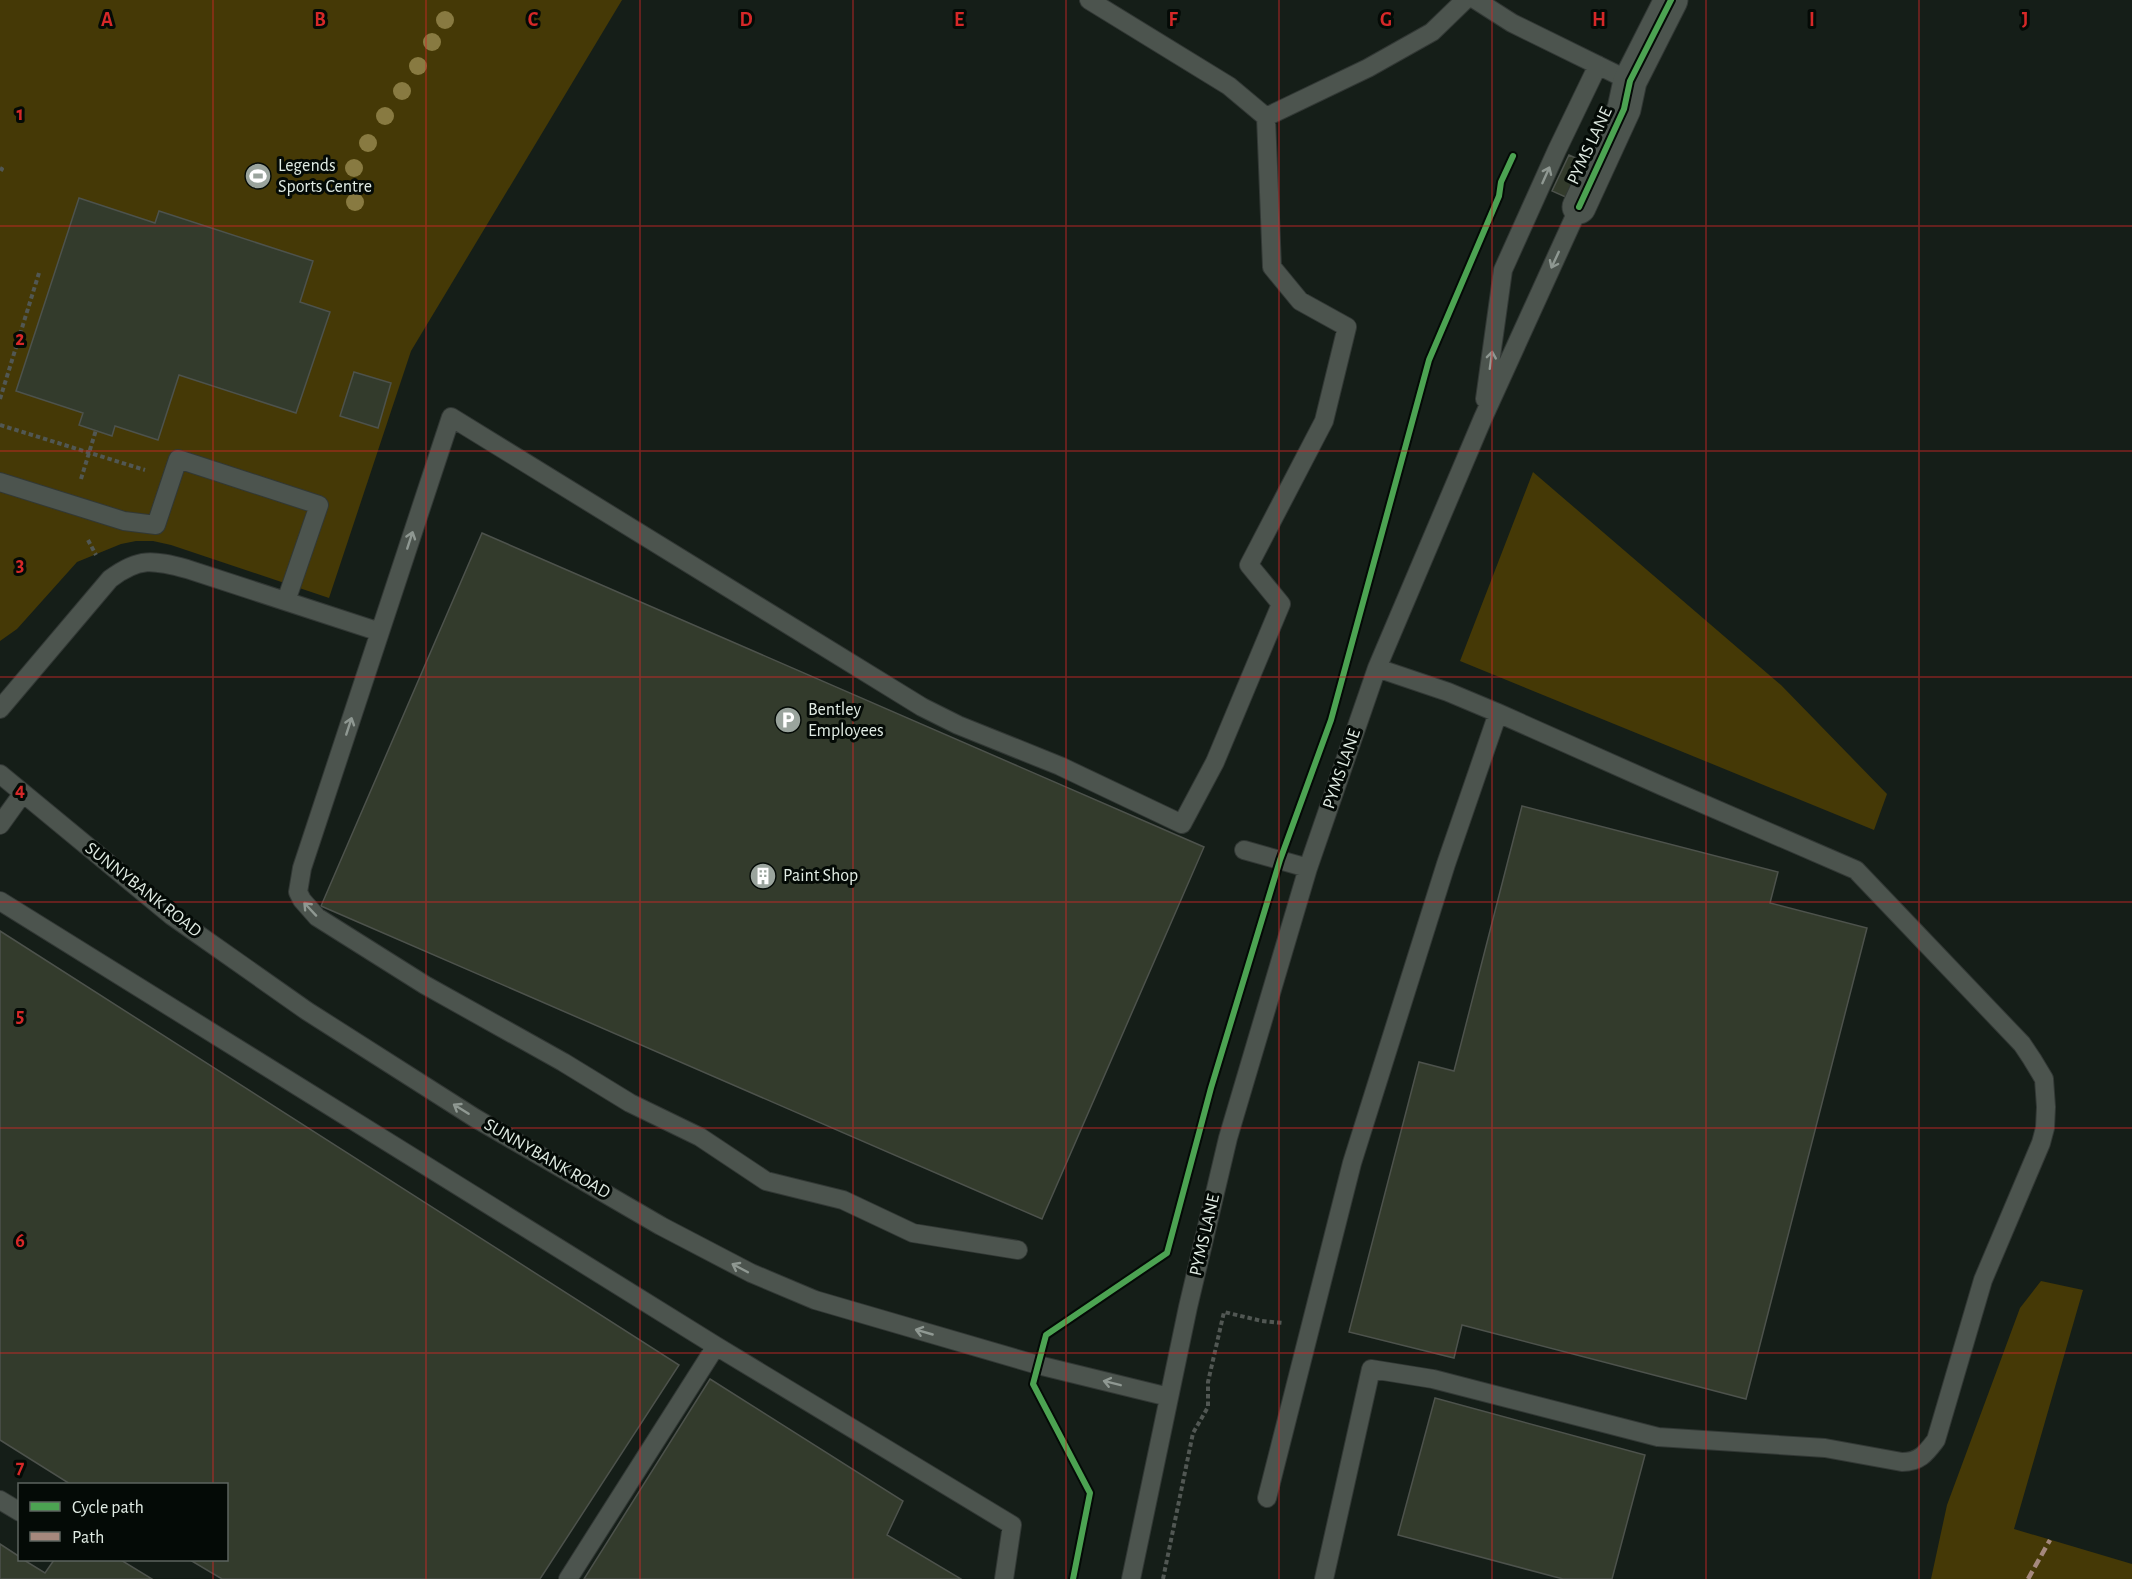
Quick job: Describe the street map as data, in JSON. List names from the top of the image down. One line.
{"streets":{"street":["PYMS LANE"],"lane":["SUNNYBANK ROAD"]},"crossings":[["PYMS LANE","SUNNYBANK ROAD"]],"places":{"sports":["Legends Sports Centre"],"parking":["Bentley Employees"],"building":["Paint Shop"]},"legend":["Cycle path","Path"],"grid":{"columns":["A","B","C","D","E","F","G","H","I","J"],"rows":["1","2","3","4","5","6","7"]}}
